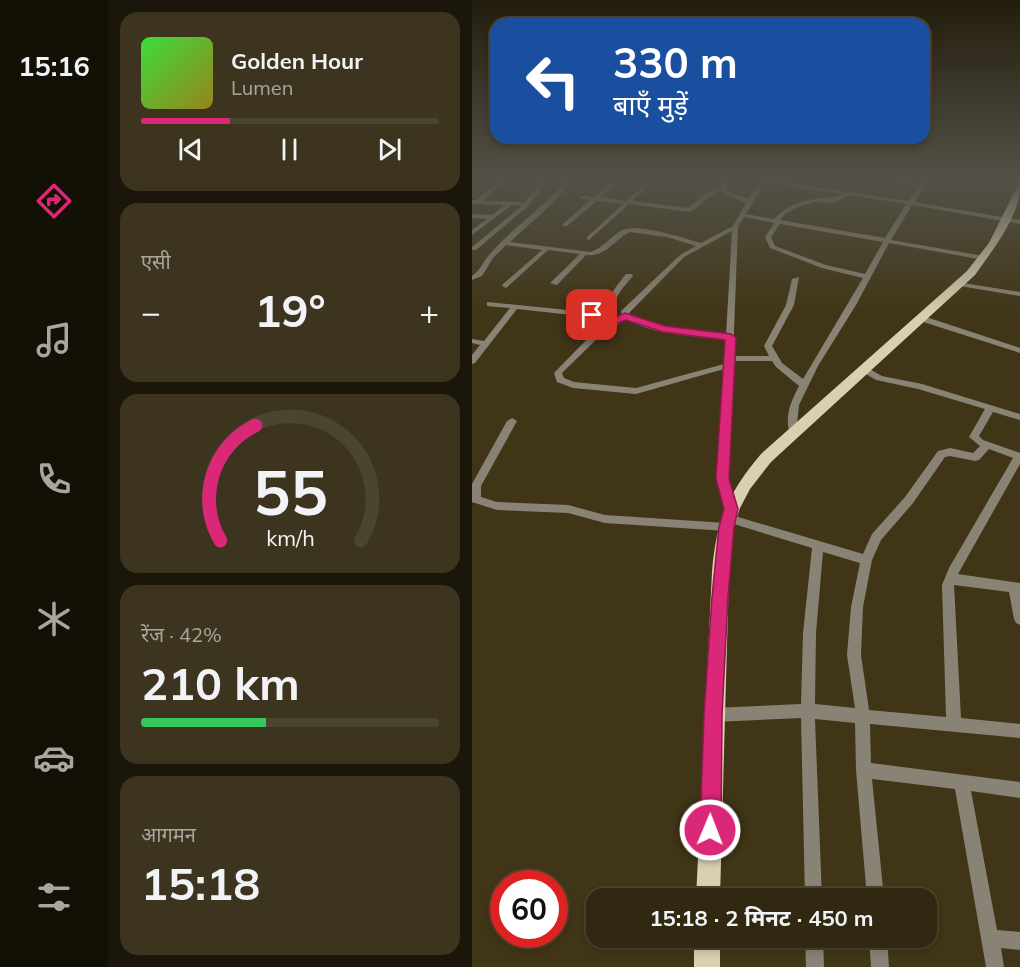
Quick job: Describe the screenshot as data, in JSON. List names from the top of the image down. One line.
{"page":{"tabs":"15:16","turn":["330 m","बाएँ मुड़ें"],"song":["Golden Hour","Lumen"],"tile":["एसी",["रेंज · 42%","210 km"],["आगमन","15:18"]],"heat":["−","19°","+"],"limit":"60","trip":"15:18 · 2 मिनट · 450 m","gauge":["55","km/h"]}}
